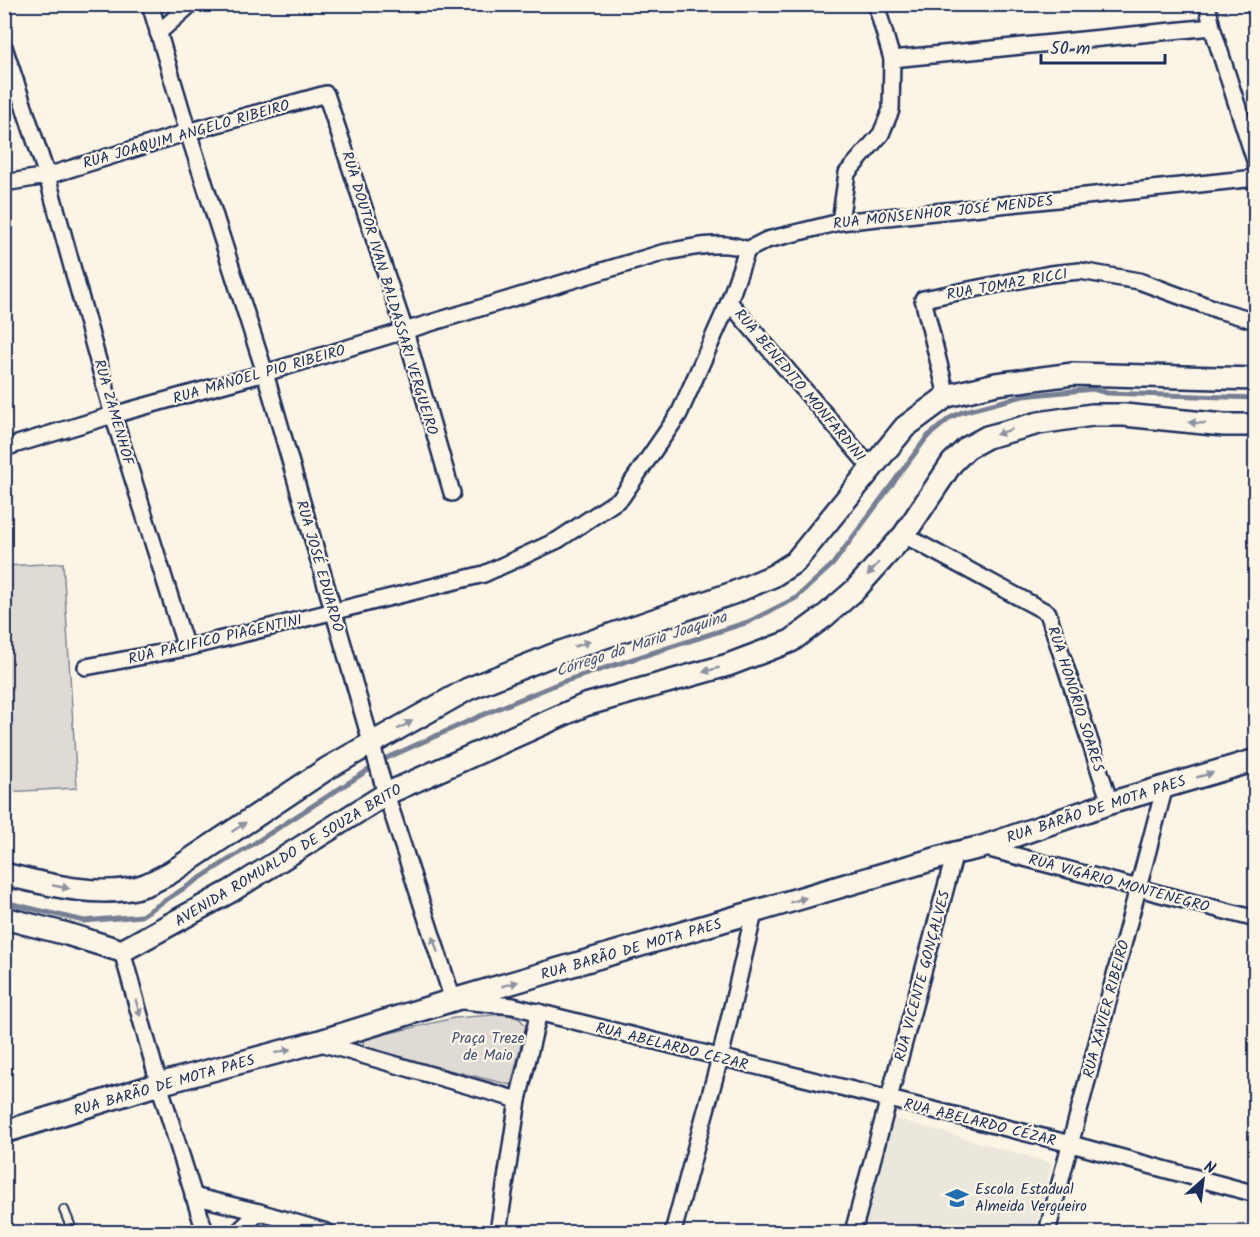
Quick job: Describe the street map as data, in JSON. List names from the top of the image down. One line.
{"streets":{"main road":["RUA BARÃO DE MOTA PAES","AVENIDA ROMUALDO DE SOUZA BRITO"],"street":["RUA JOAQUIM ANGELO RIBEIRO","RUA MONSENHOR JOSÉ MENDES","RUA TOMAZ RICCI","RUA DOUTOR IVAN BALDASSARI VERGUEIRO","RUA MANOEL PIO RIBEIRO","RUA BENEDITO MONFARDINI","RUA ZAMENHOF","RUA JOSÉ EDUARDO","RUA PACIFICO PIAGENTINI","RUA HONÓRIO SOARES","RUA VIGÁRIO MONTENEGRO","RUA VICENTE GONÇALVES","RUA XAVIER RIBEIRO","RUA ABELARDO CEZAR","RUA ABELARDO CÉZAR"]},"crossings":[["RUA JOAQUIM ANGELO RIBEIRO","RUA DOUTOR IVAN BALDASSARI VERGUEIRO"],["RUA JOAQUIM ANGELO RIBEIRO","RUA ZAMENHOF"],["RUA JOAQUIM ANGELO RIBEIRO","RUA JOSÉ EDUARDO"],["RUA MONSENHOR JOSÉ MENDES","RUA MANOEL PIO RIBEIRO"],["RUA DOUTOR IVAN BALDASSARI VERGUEIRO","RUA MANOEL PIO RIBEIRO"],["RUA MANOEL PIO RIBEIRO","RUA ZAMENHOF"],["RUA MANOEL PIO RIBEIRO","RUA JOSÉ EDUARDO"],["RUA BENEDITO MONFARDINI","RUA PACIFICO PIAGENTINI"],["RUA ZAMENHOF","RUA PACIFICO PIAGENTINI"],["RUA JOSÉ EDUARDO","RUA PACIFICO PIAGENTINI"],["RUA JOSÉ EDUARDO","RUA BARÃO DE MOTA PAES"],["RUA JOSÉ EDUARDO","AVENIDA ROMUALDO DE SOUZA BRITO"],["RUA JOSÉ EDUARDO","RUA ABELARDO CEZAR"],["RUA HONÓRIO SOARES","RUA BARÃO DE MOTA PAES"],["RUA HONÓRIO SOARES","AVENIDA ROMUALDO DE SOUZA BRITO"],["RUA BARÃO DE MOTA PAES","RUA VIGÁRIO MONTENEGRO"],["RUA BARÃO DE MOTA PAES","RUA VICENTE GONÇALVES"],["RUA BARÃO DE MOTA PAES","RUA XAVIER RIBEIRO"],["RUA BARÃO DE MOTA PAES","RUA ABELARDO CEZAR"],["RUA VIGÁRIO MONTENEGRO","RUA XAVIER RIBEIRO"],["RUA VICENTE GONÇALVES","RUA ABELARDO CEZAR"],["RUA VICENTE GONÇALVES","RUA ABELARDO CÉZAR"],["RUA XAVIER RIBEIRO","RUA ABELARDO CÉZAR"],["RUA ABELARDO CEZAR","RUA ABELARDO CÉZAR"]],"one_way":["RUA BARÃO DE MOTA PAES"],"water":["Córrego da Maria Joaquina"],"parks":["Praça Treze de Maio"],"places":{"school or university":["Escola Estadual Almeida Vergueiro"]},"scale_bar":"50 m","north":"top right"}
